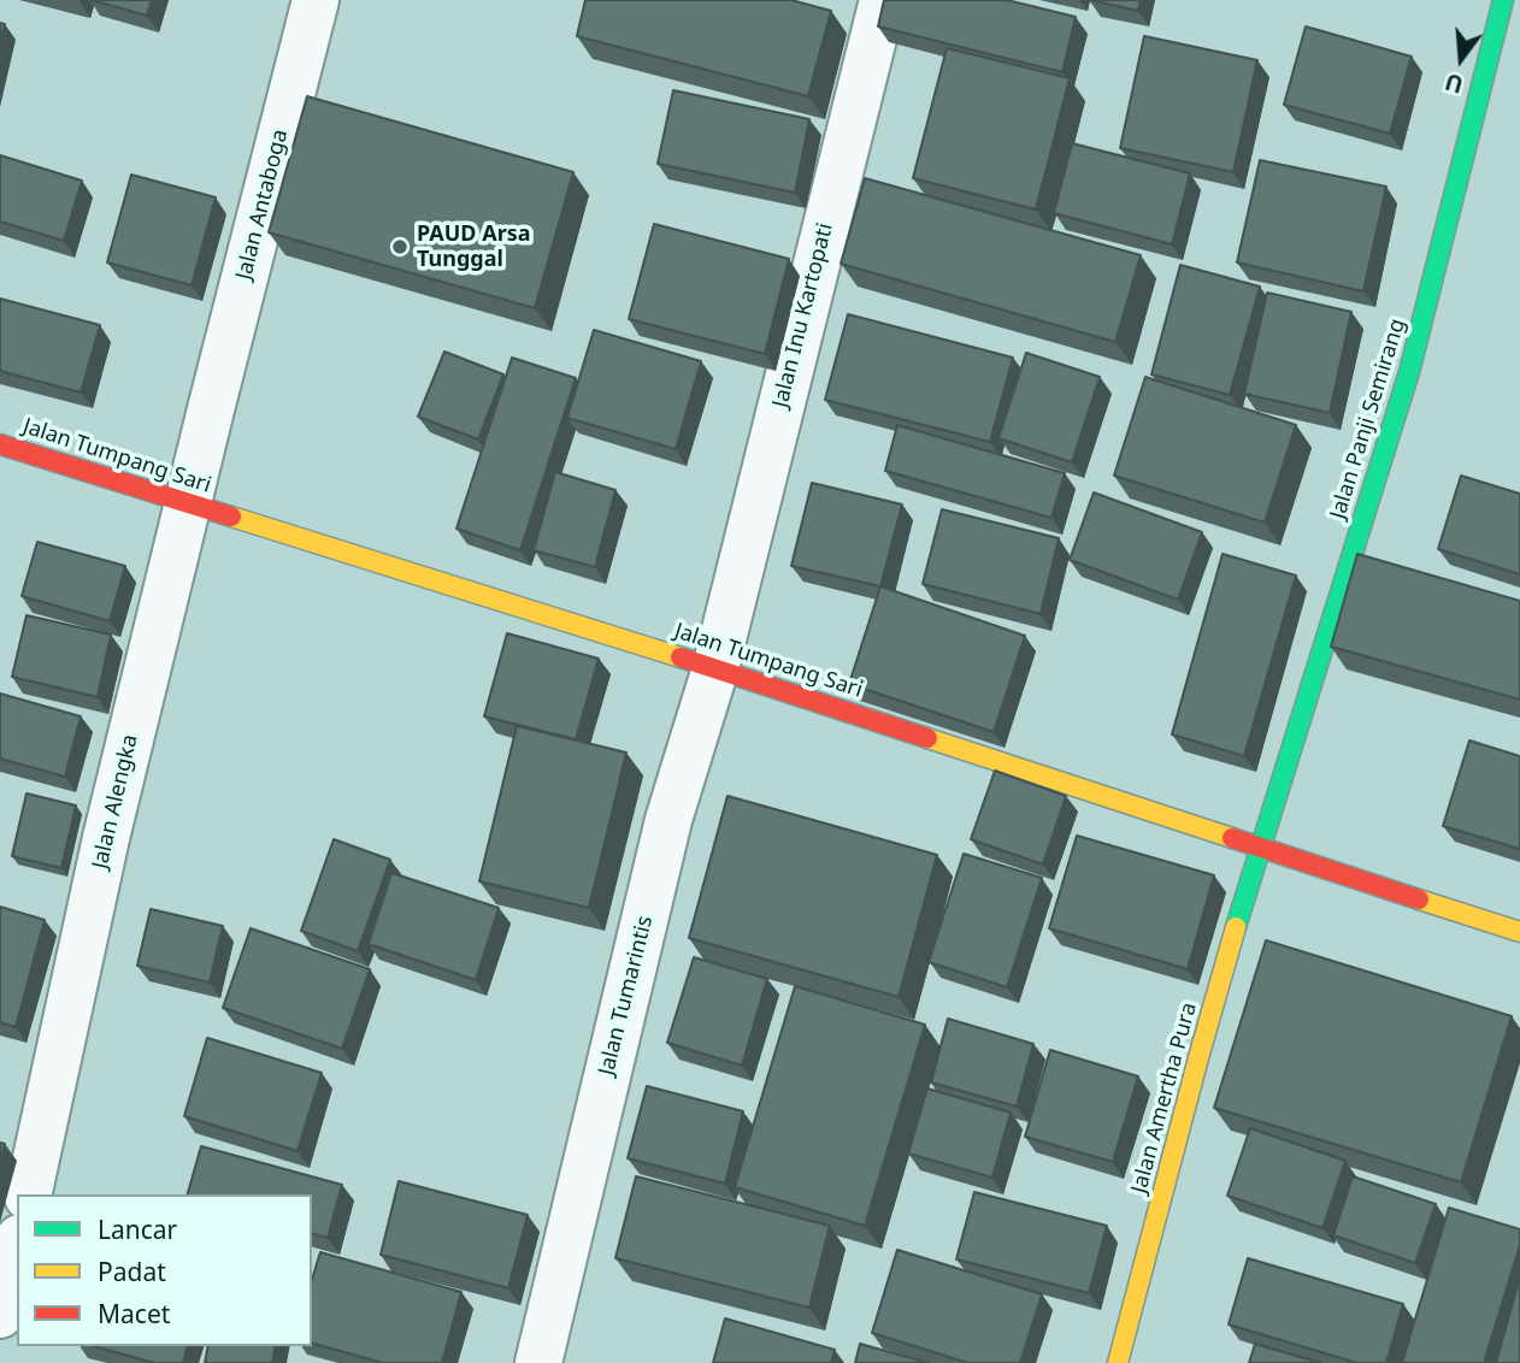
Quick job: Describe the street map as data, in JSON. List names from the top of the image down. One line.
{"streets":{"main road":["Jalan Panji Semirang","Jalan Tumpang Sari","Jalan Amertha Pura"],"street":["Jalan Antaboga","Jalan Inu Kartopati","Jalan Alengka","Jalan Tumarintis"]},"crossings":[["Jalan Antaboga","Jalan Alengka"],["Jalan Inu Kartopati","Jalan Tumpang Sari"],["Jalan Inu Kartopati","Jalan Tumarintis"],["Jalan Panji Semirang","Jalan Tumpang Sari"],["Jalan Panji Semirang","Jalan Amertha Pura"],["Jalan Tumpang Sari","Jalan Alengka"],["Jalan Tumpang Sari","Jalan Tumarintis"],["Jalan Tumpang Sari","Jalan Amertha Pura"]],"places":["PAUD Arsa Tunggal"],"legend":["Lancar","Padat","Macet"],"north":"bottom"}
